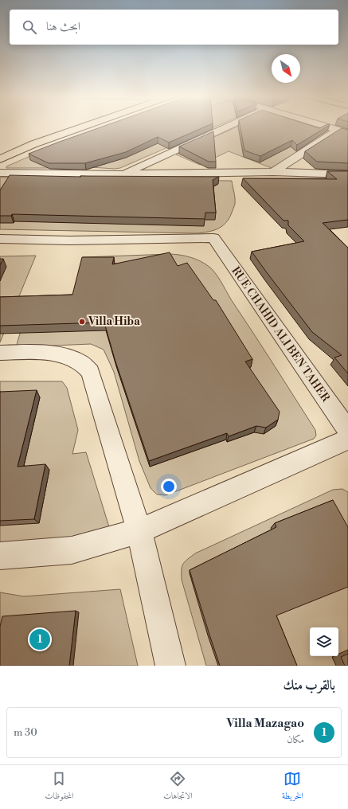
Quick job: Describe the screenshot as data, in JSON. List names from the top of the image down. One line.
{"streets":{"street":["RUE CHAHID ALI BEN TAHER"]},"places":["Villa Hiba"],"north":"bottom right","page":{"search":"ابحث هنا","pins":"1","heading":"بالقرب منك","list":[{"mark":"1","name":"Villa Mazagao","note":"مكان","value":"30 m"}],"nav":["الخريطة","الاتجاهات","المحفوظات"]}}
